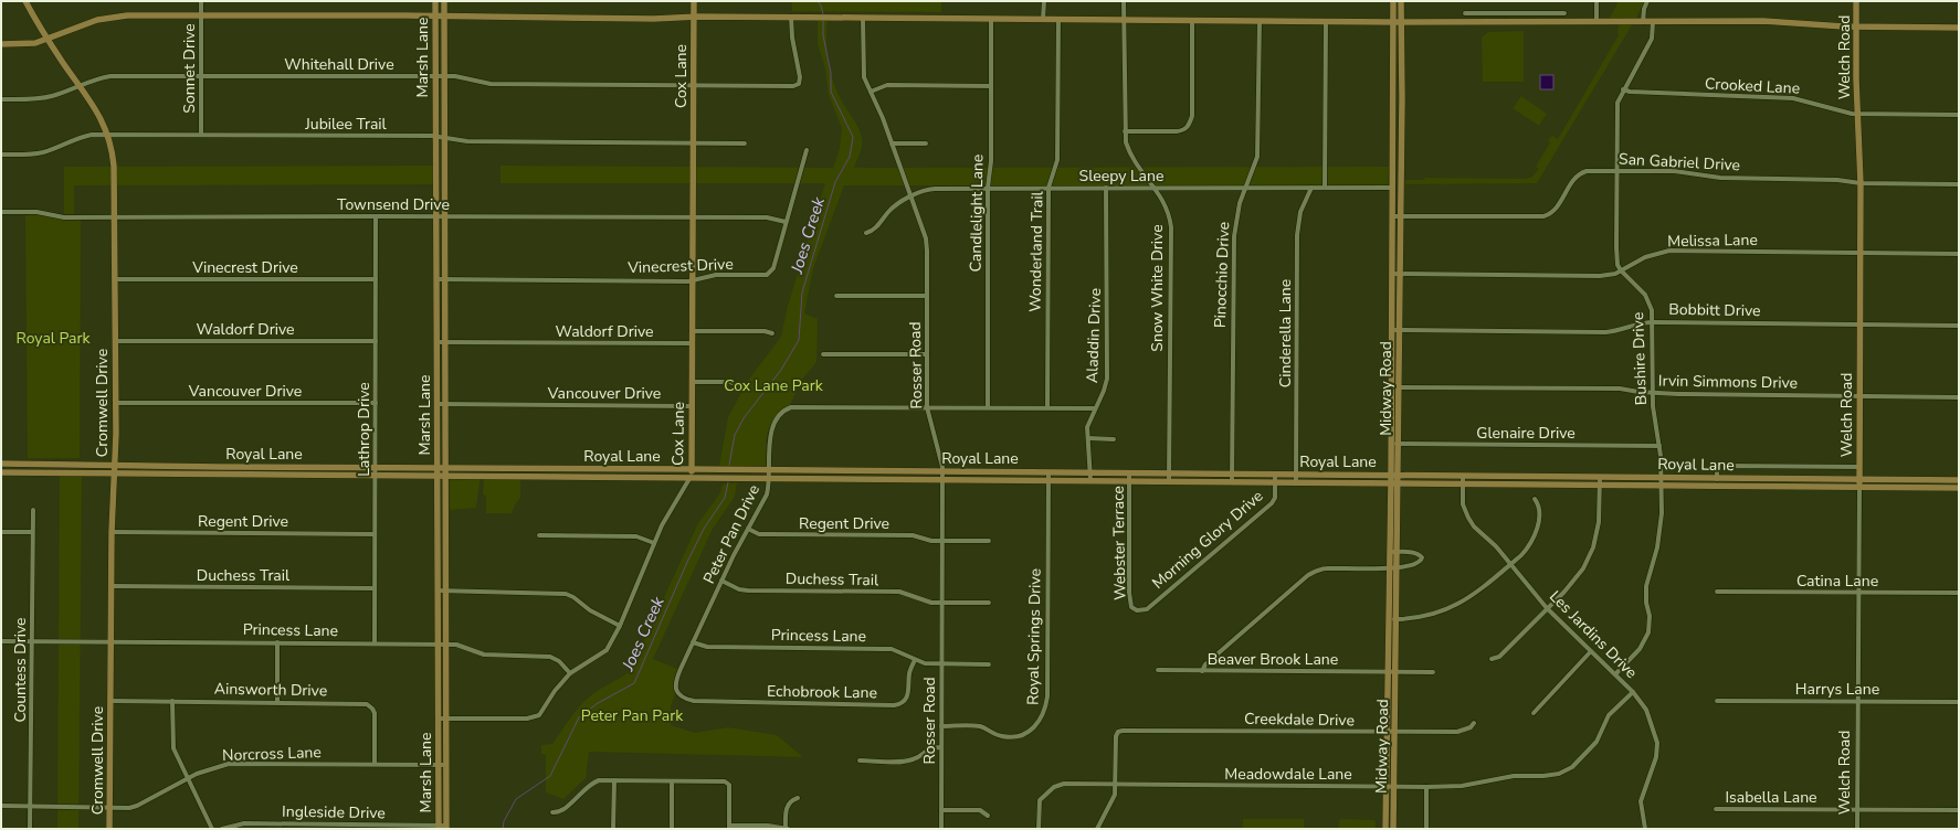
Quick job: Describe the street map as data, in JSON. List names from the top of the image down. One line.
{"streets":{"main road":["Marsh Lane","Welch Road","Cox Lane","Midway Road","Cromwell Drive","Royal Lane"],"street":["Whitehall Drive","Sonnet Drive","Crooked Lane","Jubilee Trail","San Gabriel Drive","Sleepy Lane","Townsend Drive","Candlelight Lane","Melissa Lane","Wonderland Trail","Vinecrest Drive","Pinocchio Drive","Snow White Drive","Bobbitt Drive","Waldorf Drive","Cinderella Lane","Aladdin Drive","Bushire Drive","Rosser Road","Irvin Simmons Drive","Vancouver Drive","Lathrop Drive","Glenaire Drive","Regent Drive","Peter Pan Drive","Morning Glory Drive","Webster Terrace","Duchess Trail","Catina Lane","Princess Lane","Les Jardins Drive","Royal Springs Drive","Beaver Brook Lane","Countess Drive","Harrys Lane","Ainsworth Drive","Echobrook Lane","Creekdale Drive","Norcross Lane","Meadowdale Lane","Isabella Lane","Ingleside Drive"]},"crossings":[["Marsh Lane","Whitehall Drive"],["Marsh Lane","Cox Lane"],["Marsh Lane","Jubilee Trail"],["Marsh Lane","Townsend Drive"],["Marsh Lane","Vinecrest Drive"],["Marsh Lane","Waldorf Drive"],["Marsh Lane","Vancouver Drive"],["Marsh Lane","Royal Lane"],["Marsh Lane","Princess Lane"],["Marsh Lane","Norcross Lane"],["Marsh Lane","Ingleside Drive"],["Welch Road","Crooked Lane"],["Welch Road","San Gabriel Drive"],["Welch Road","Melissa Lane"],["Welch Road","Bobbitt Drive"],["Welch Road","Irvin Simmons Drive"],["Welch Road","Royal Lane"],["Welch Road","Catina Lane"],["Welch Road","Harrys Lane"],["Welch Road","Isabella Lane"],["Whitehall Drive","Sonnet Drive"],["Whitehall Drive","Cox Lane"],["Whitehall Drive","Cromwell Drive"],["Sonnet Drive","Jubilee Trail"],["Cox Lane","Jubilee Trail"],["Cox Lane","Townsend Drive"],["Cox Lane","Vinecrest Drive"],["Cox Lane","Waldorf Drive"],["Cox Lane","Vancouver Drive"],["Cox Lane","Royal Lane"],["Cox Lane","Princess Lane"],["Jubilee Trail","Cromwell Drive"],["San Gabriel Drive","Midway Road"],["Sleepy Lane","Candlelight Lane"],["Sleepy Lane","Wonderland Trail"],["Sleepy Lane","Pinocchio Drive"],["Sleepy Lane","Snow White Drive"],["Sleepy Lane","Cinderella Lane"],["Sleepy Lane","Aladdin Drive"],["Sleepy Lane","Rosser Road"],["Sleepy Lane","Midway Road"],["Townsend Drive","Vinecrest Drive"],["Townsend Drive","Cromwell Drive"],["Townsend Drive","Lathrop Drive"],["Candlelight Lane","Peter Pan Drive"],["Melissa Lane","Bushire Drive"],["Melissa Lane","Midway Road"],["Wonderland Trail","Peter Pan Drive"],["Vinecrest Drive","Cromwell Drive"],["Vinecrest Drive","Lathrop Drive"],["Pinocchio Drive","Royal Lane"],["Snow White Drive","Royal Lane"],["Bobbitt Drive","Bushire Drive"],["Bobbitt Drive","Midway Road"],["Waldorf Drive","Cromwell Drive"],["Waldorf Drive","Lathrop Drive"],["Cinderella Lane","Royal Lane"],["Aladdin Drive","Royal Lane"],["Aladdin Drive","Peter Pan Drive"],["Bushire Drive","Irvin Simmons Drive"],["Bushire Drive","Glenaire Drive"],["Bushire Drive","Royal Lane"],["Bushire Drive","Les Jardins Drive"],["Rosser Road","Royal Lane"],["Rosser Road","Regent Drive"],["Rosser Road","Peter Pan Drive"],["Rosser Road","Duchess Trail"],["Rosser Road","Princess Lane"],["Rosser Road","Royal Springs Drive"],["Irvin Simmons Drive","Midway Road"],["Midway Road","Glenaire Drive"],["Midway Road","Royal Lane"],["Midway Road","Beaver Brook Lane"],["Midway Road","Creekdale Drive"],["Midway Road","Meadowdale Lane"],["Vancouver Drive","Cromwell Drive"],["Vancouver Drive","Lathrop Drive"],["Cromwell Drive","Royal Lane"],["Cromwell Drive","Regent Drive"],["Cromwell Drive","Duchess Trail"],["Cromwell Drive","Princess Lane"],["Cromwell Drive","Ainsworth Drive"],["Cromwell Drive","Norcross Lane"],["Lathrop Drive","Royal Lane"],["Lathrop Drive","Regent Drive"],["Lathrop Drive","Duchess Trail"],["Lathrop Drive","Princess Lane"],["Royal Lane","Peter Pan Drive"],["Royal Lane","Morning Glory Drive"],["Royal Lane","Webster Terrace"],["Royal Lane","Les Jardins Drive"],["Royal Lane","Royal Springs Drive"],["Regent Drive","Peter Pan Drive"],["Peter Pan Drive","Duchess Trail"],["Peter Pan Drive","Princess Lane"],["Peter Pan Drive","Echobrook Lane"],["Morning Glory Drive","Webster Terrace"],["Princess Lane","Countess Drive"],["Princess Lane","Echobrook Lane"],["Les Jardins Drive","Meadowdale Lane"],["Countess Drive","Norcross Lane"],["Ainsworth Drive","Norcross Lane"],["Creekdale Drive","Meadowdale Lane"]],"water":["Joes Creek"],"parks":["Royal Park","Cox Lane Park","Peter Pan Park"]}
